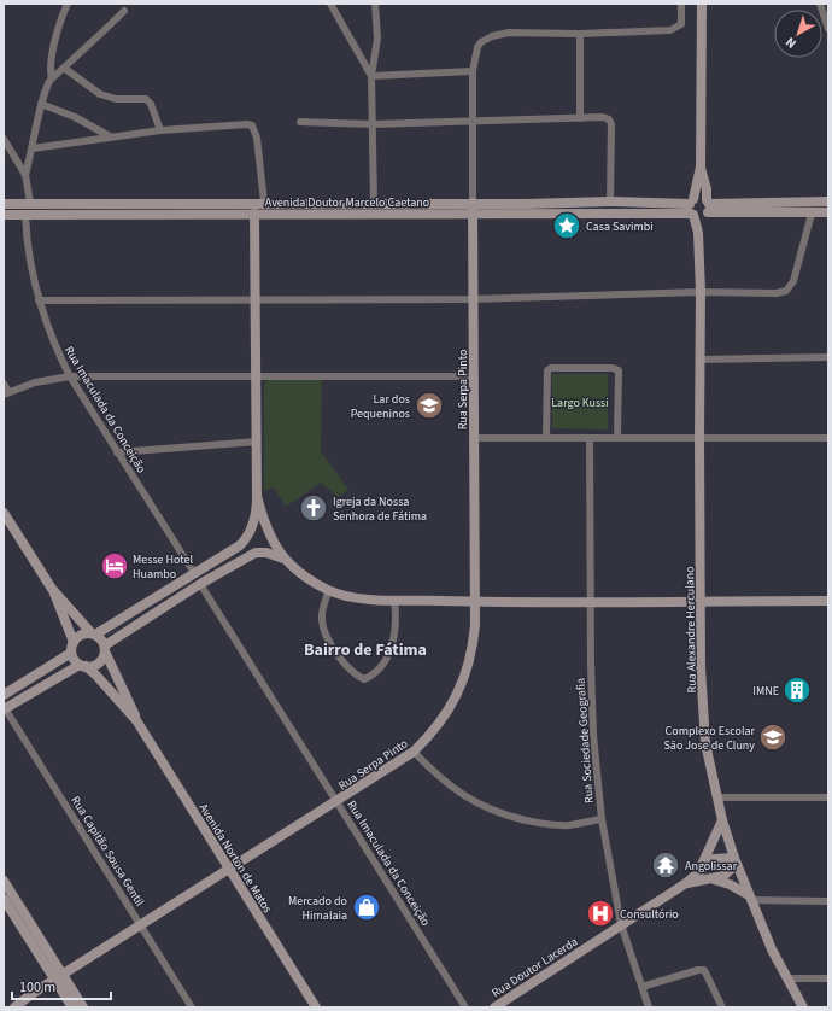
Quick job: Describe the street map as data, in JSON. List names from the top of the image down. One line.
{"streets":{"street":["Avenida Doutor Marcelo Caetano","Rua Serpa Pinto","Rua Imaculada da Conceição","Rua Alexandre Herculano","Rua Sociedade Geografia","Rua Capitão Sousa Gentil","Avenida Norton de Matos","Rua Doutor Lacerda"]},"crossings":[["Avenida Doutor Marcelo Caetano","Rua Serpa Pinto"],["Avenida Doutor Marcelo Caetano","Rua Imaculada da Conceição"],["Avenida Doutor Marcelo Caetano","Rua Alexandre Herculano"],["Rua Serpa Pinto","Rua Imaculada da Conceição"],["Rua Serpa Pinto","Rua Capitão Sousa Gentil"],["Rua Serpa Pinto","Avenida Norton de Matos"],["Rua Alexandre Herculano","Rua Doutor Lacerda"],["Rua Sociedade Geografia","Rua Doutor Lacerda"]],"districts":["Bairro de Fátima"],"parks":["Largo Kussi"],"places":{"place":["Casa Savimbi"],"school or university":["Lar dos Pequeninos","Complexo Escolar São Jose de Cluny"],"church":["Igreja da Nossa Senhora de Fátima"],"hotel":["Messe Hotel Huambo"],"building":["IMNE"],"temple":["Angolissar"],"shop":["Mercado do Himalaia"],"hospital":["Consultório"]},"scale_bar":"100 m","north":"bottom left"}
